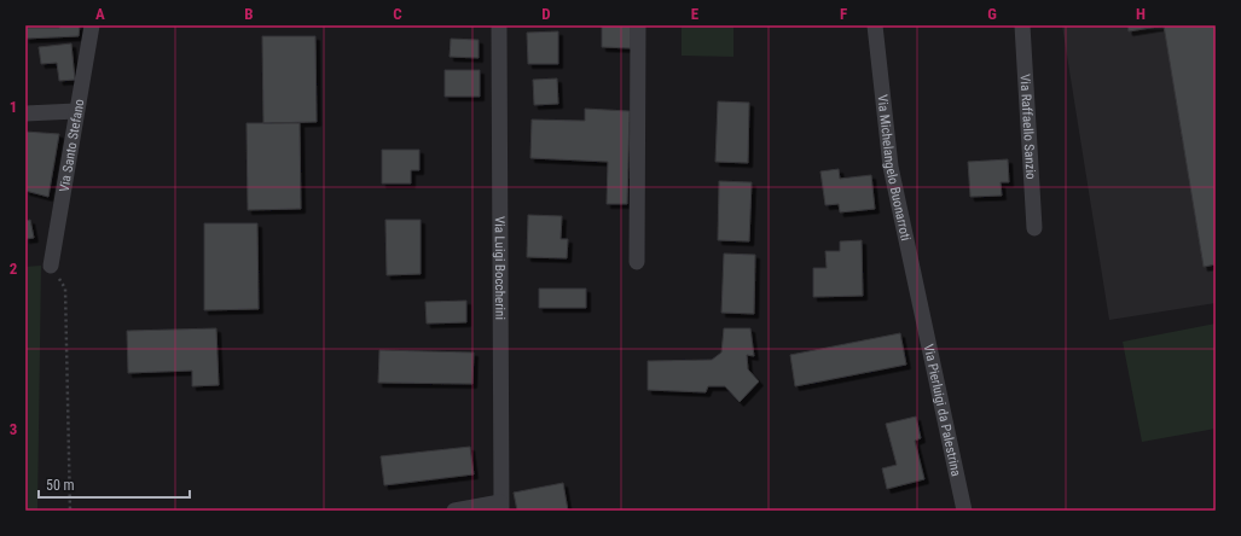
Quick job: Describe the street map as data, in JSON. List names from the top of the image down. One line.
{"streets":{"street":["Via Raffaello Sanzio","Via Santo Stefano","Via Michelangelo Buonarroti","Via Luigi Boccherini","Via Pierluigi da Palestrina"]},"crossings":[["Via Michelangelo Buonarroti","Via Pierluigi da Palestrina"]],"scale_bar":"50 m","grid":{"columns":["A","B","C","D","E","F","G","H"],"rows":["1","2","3"]}}
